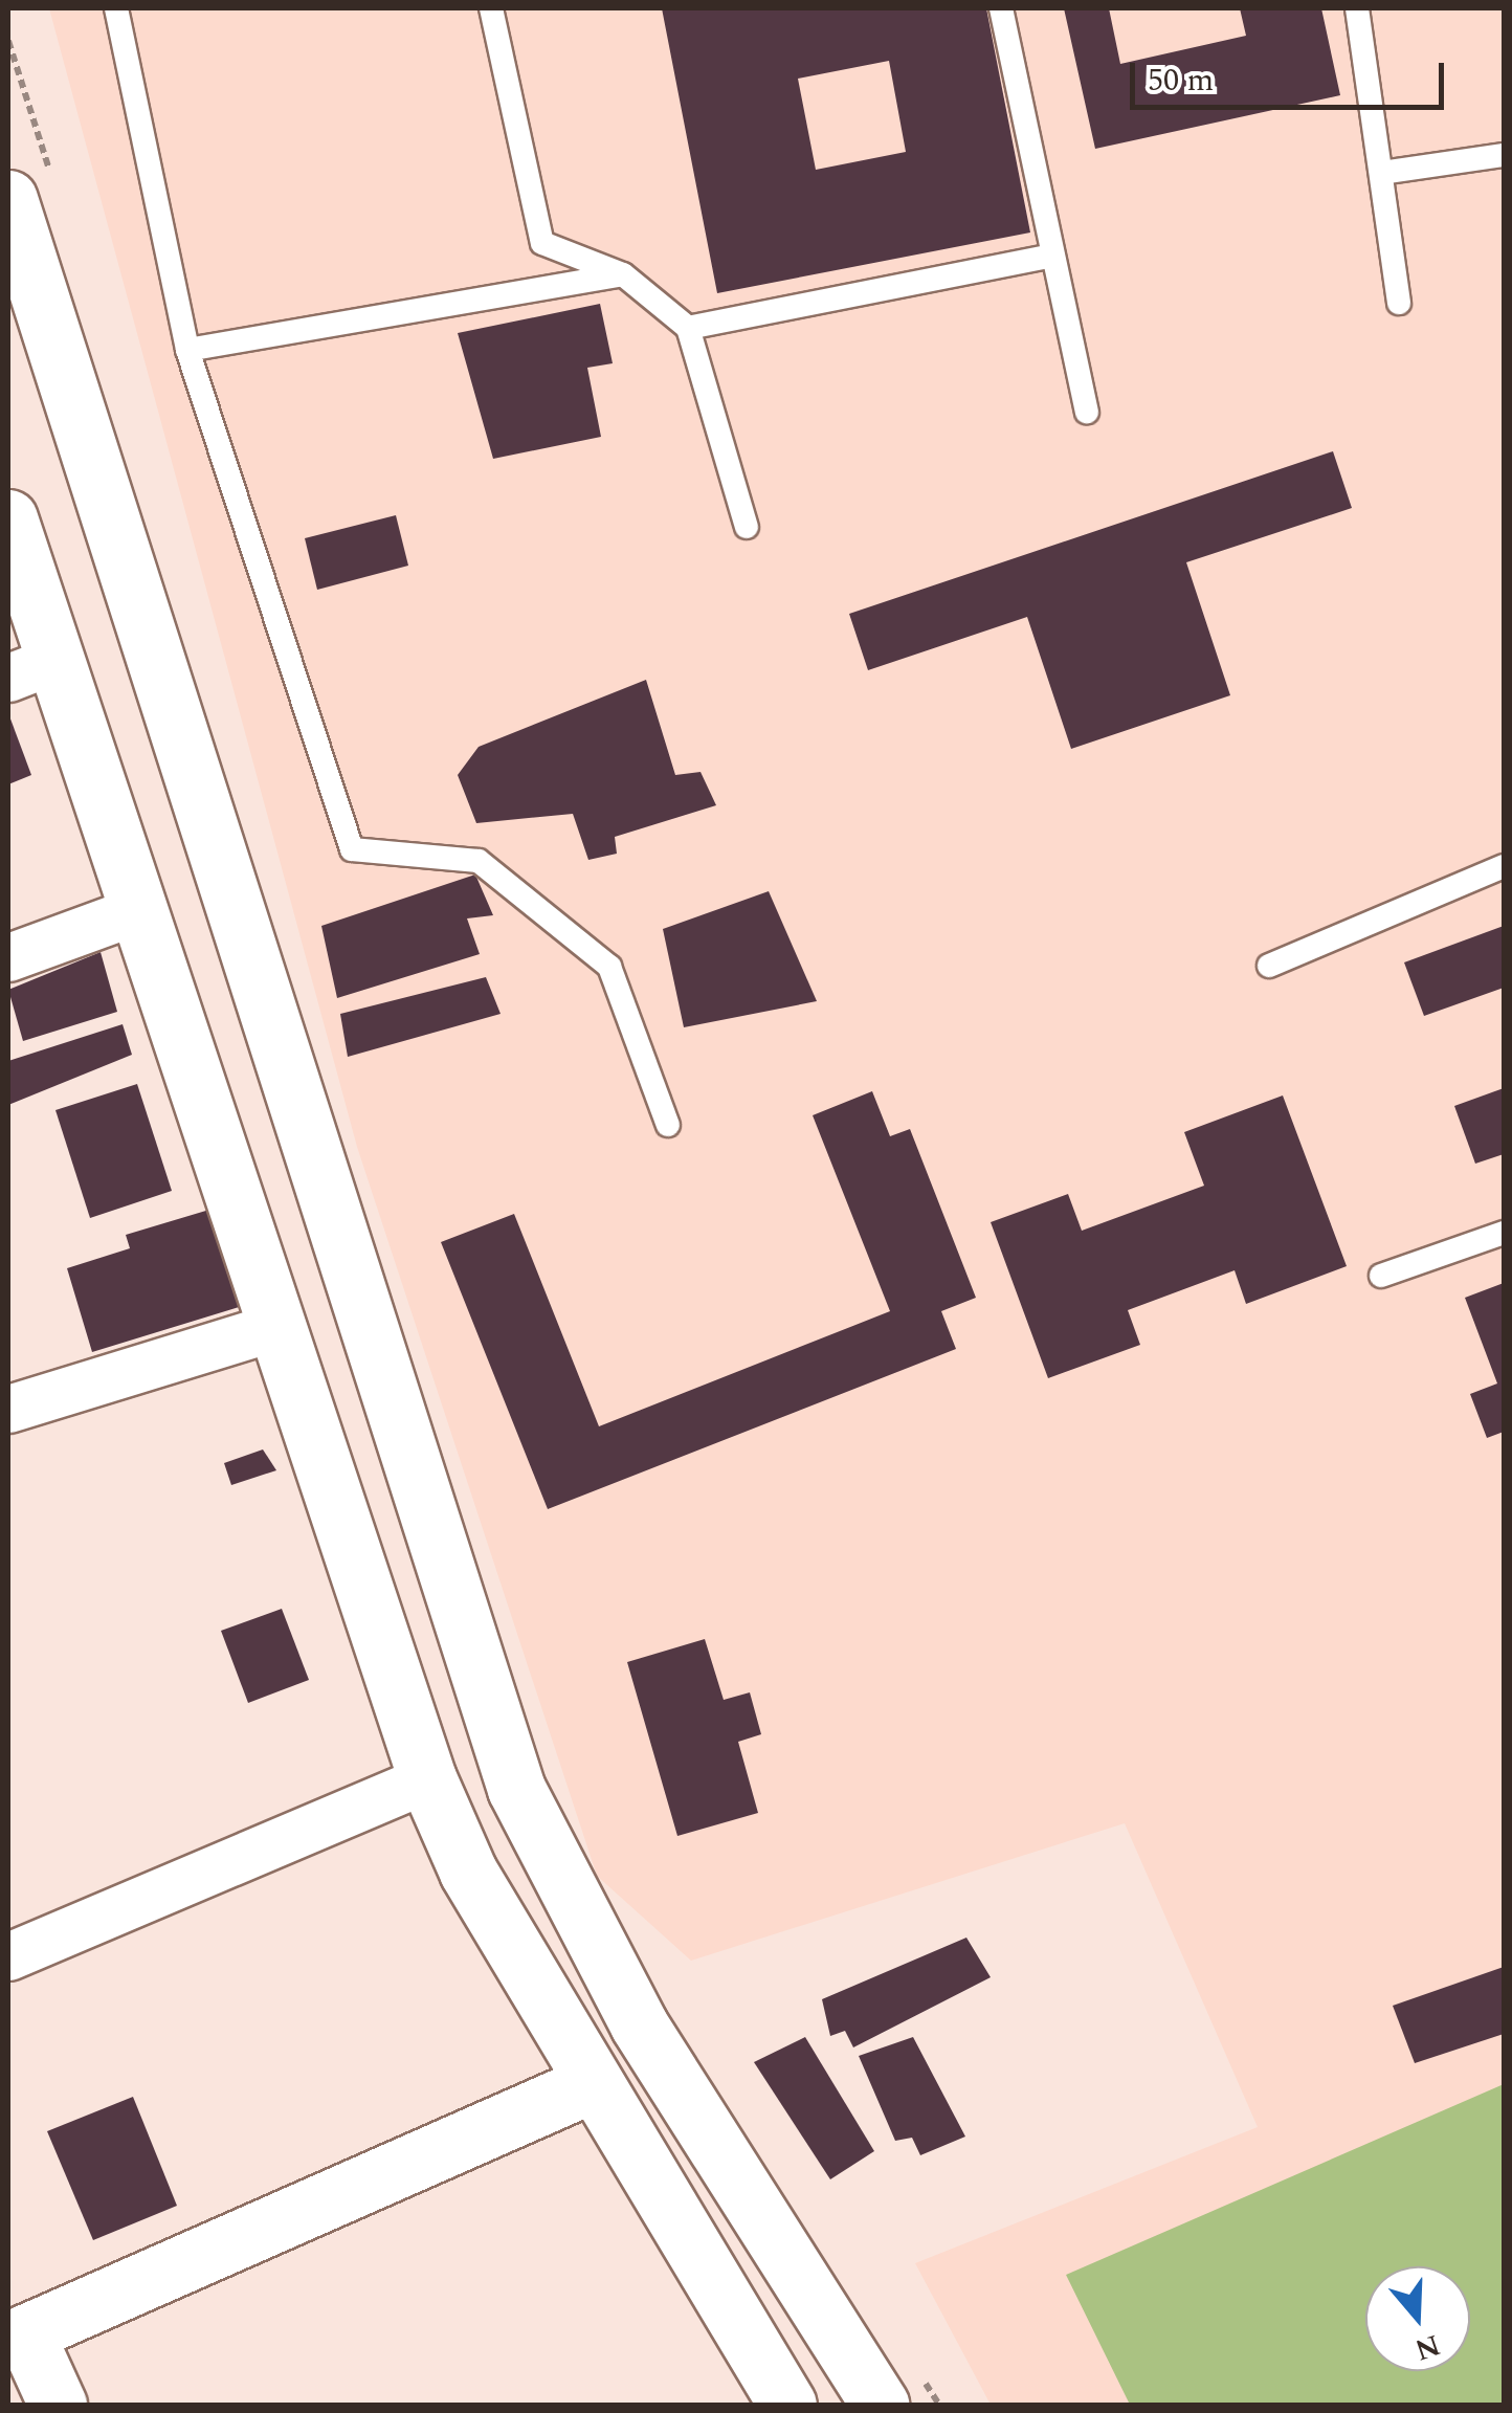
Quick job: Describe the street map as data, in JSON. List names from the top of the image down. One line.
{"scale_bar":"50 m","north":"bottom"}
